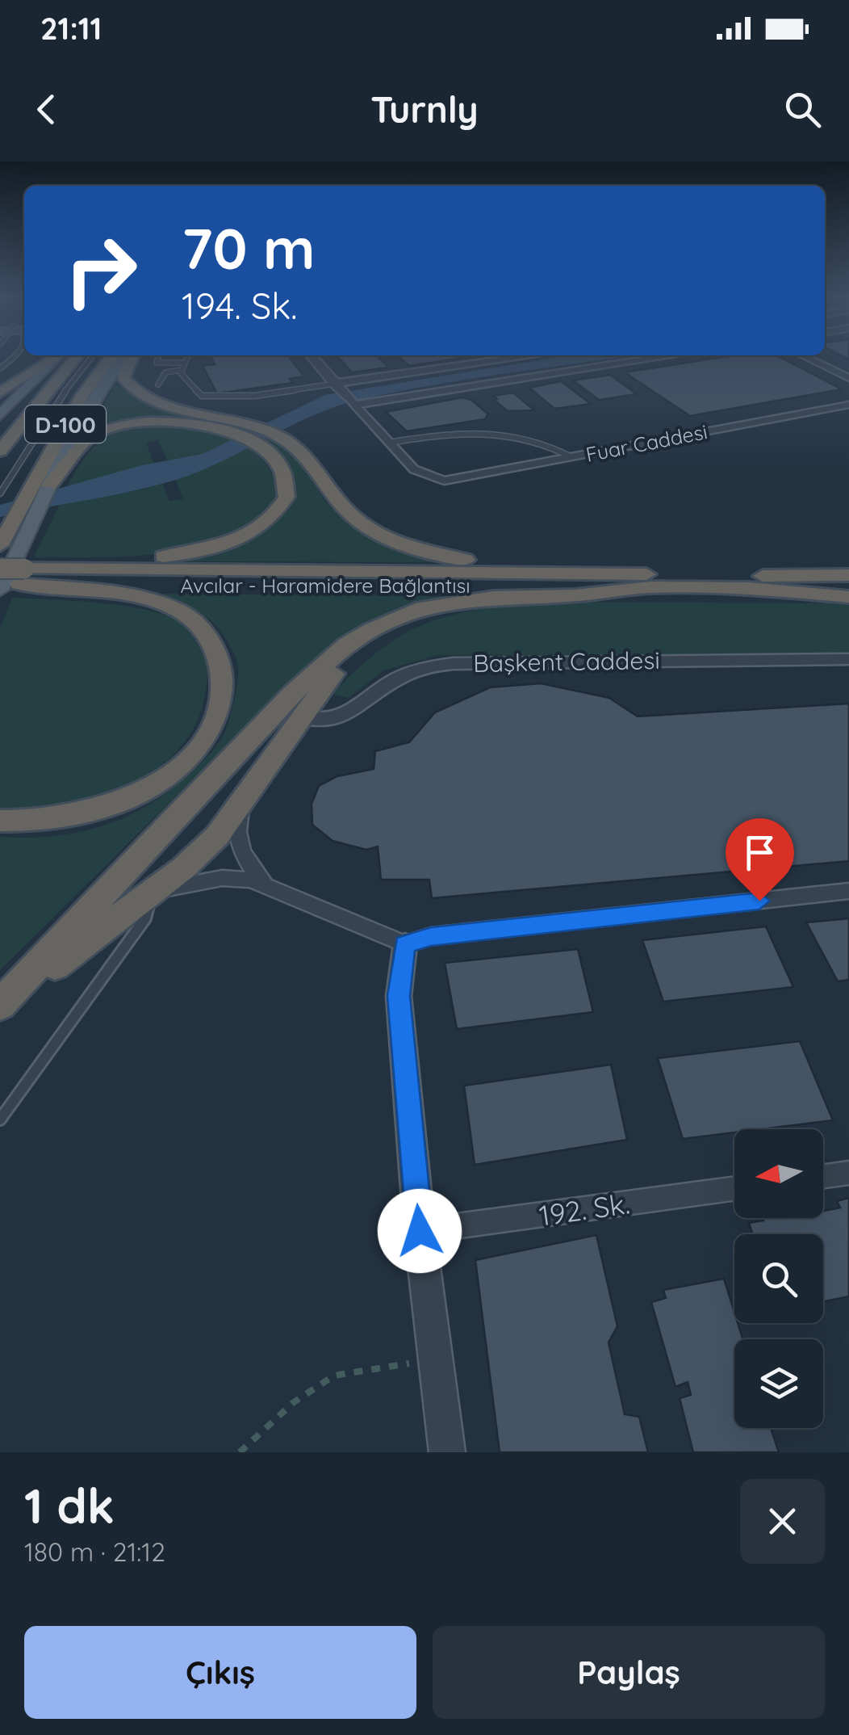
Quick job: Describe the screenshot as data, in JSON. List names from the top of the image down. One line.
{"streets":{"highway":["D-100","Avcılar - Haramidere Bağlantısı"],"street":["Fuar Caddesi","Başkent Caddesi","192. Sk."]},"north":"left","page":{"status":"21:11","header":"Turnly","turn":["70 m","194. Sk."],"heading":["1 dk","180 m · 21:12"],"buttons":["Çıkış","Paylaş"]}}
